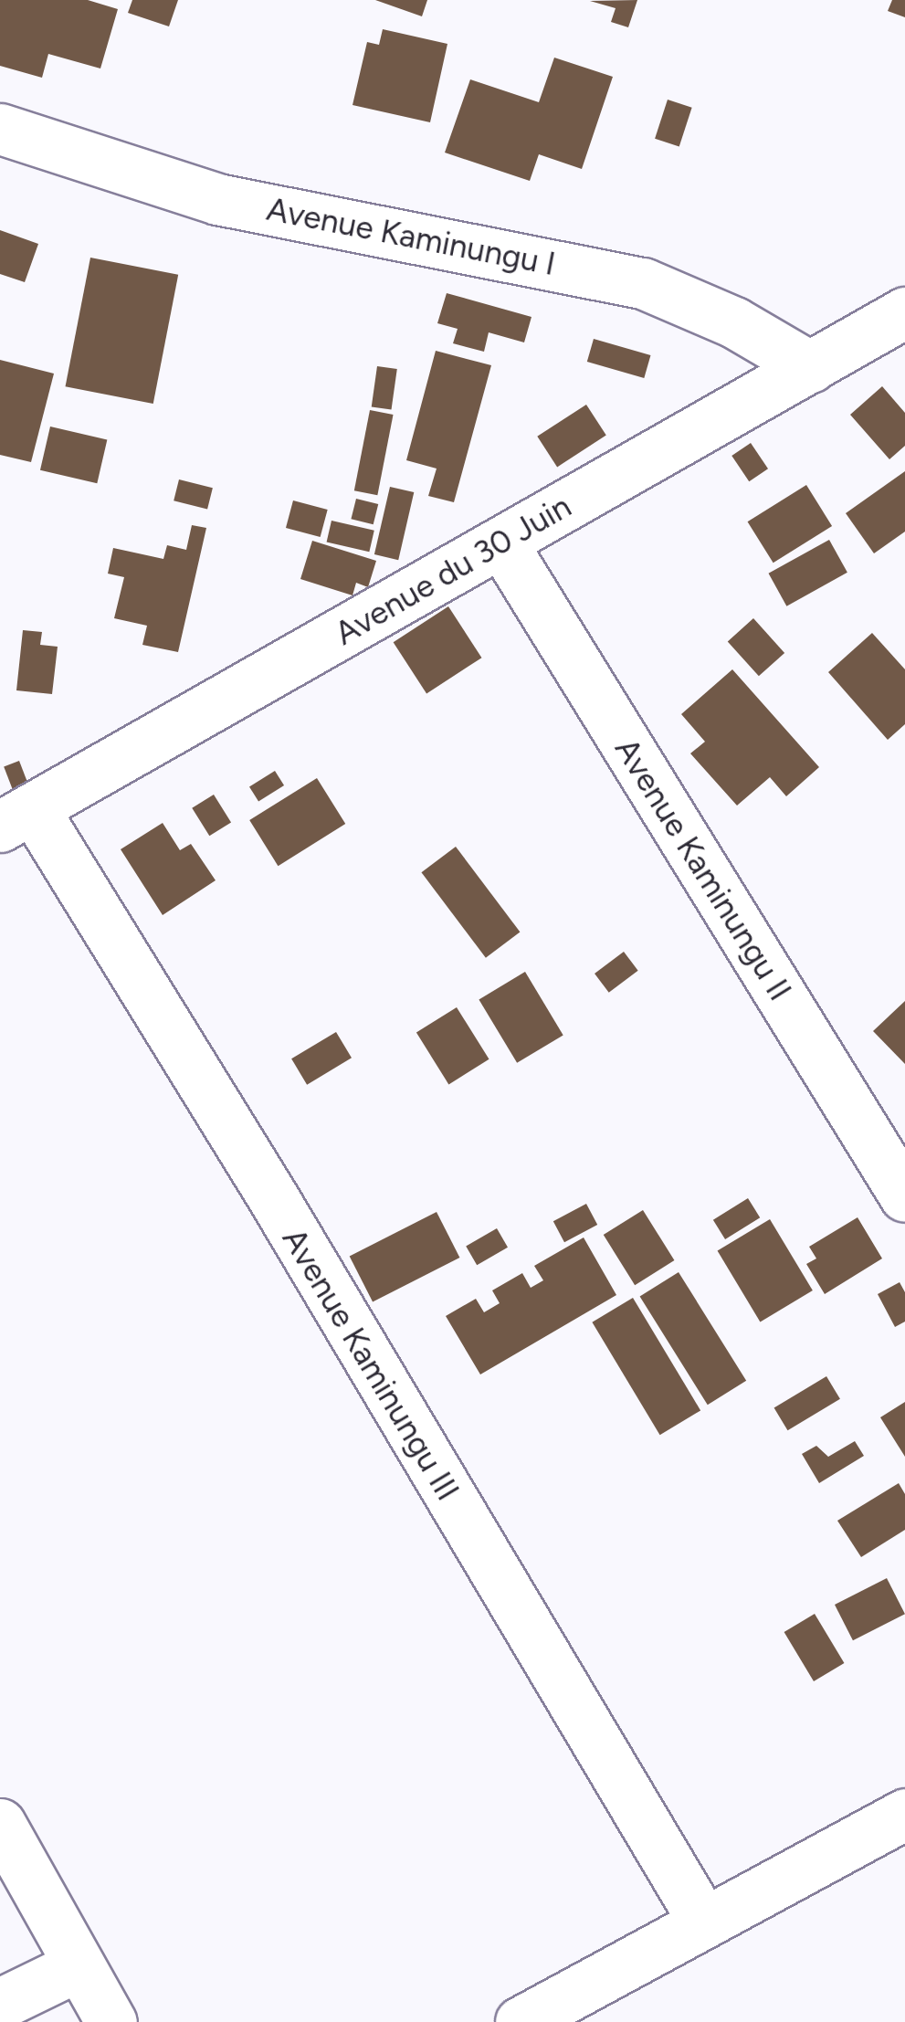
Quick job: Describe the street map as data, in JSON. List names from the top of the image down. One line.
{"streets":{"street":["Avenue Kaminungu I","Avenue du 30 Juin","Avenue Kaminungu II","Avenue Kaminungu III"]},"crossings":[["Avenue Kaminungu I","Avenue du 30 Juin"],["Avenue du 30 Juin","Avenue Kaminungu II"],["Avenue du 30 Juin","Avenue Kaminungu III"]]}
